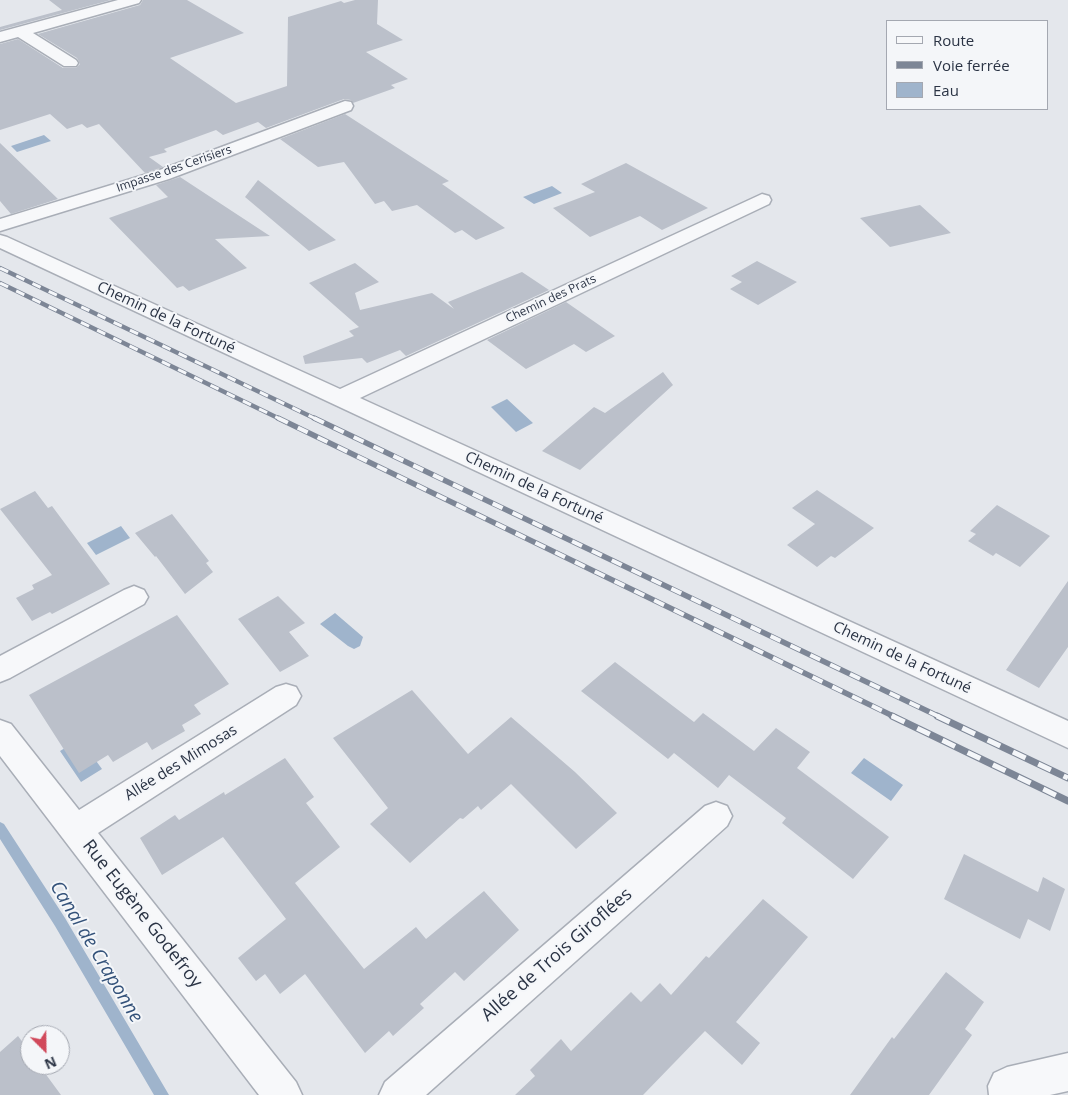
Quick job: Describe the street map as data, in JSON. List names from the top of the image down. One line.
{"streets":{"street":["Impasse des Cerisiers","Chemin des Prats","Chemin de la Fortuné","Allée des Mimosas","Rue Eugène Godefroy","Allée de Trois Giroflées"]},"crossings":[["Chemin des Prats","Chemin de la Fortuné"],["Allée des Mimosas","Rue Eugène Godefroy"]],"water":["Canal de Craponne"],"legend":["Route","Voie ferrée","Eau"],"north":"bottom right"}
